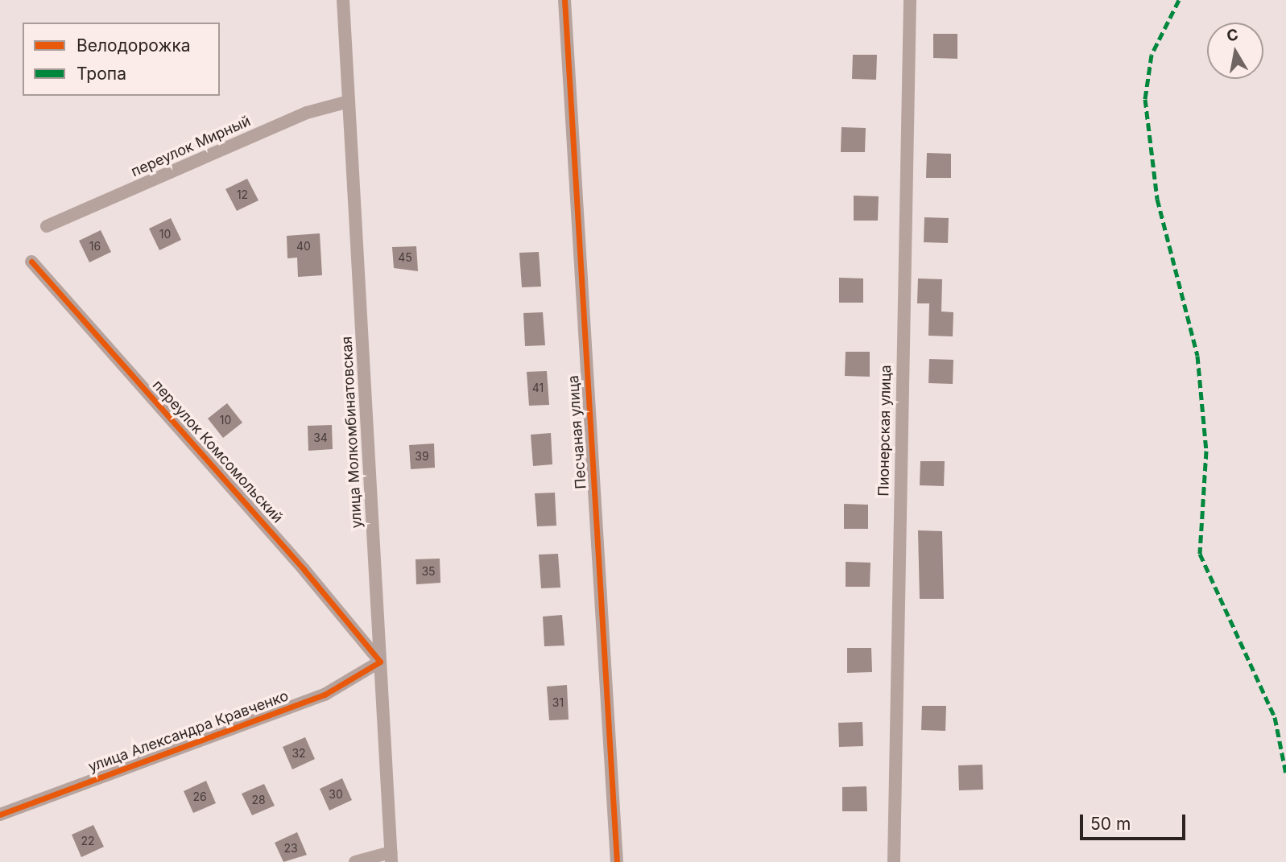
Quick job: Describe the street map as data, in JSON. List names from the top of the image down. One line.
{"streets":{"street":["переулок Мирный","Пионерская улица","улица Молкомбинатовская","Песчаная улица","переулок Комсомольский","улица Александра Кравченко"]},"crossings":[["переулок Мирный","улица Молкомбинатовская"],["улица Молкомбинатовская","переулок Комсомольский"],["улица Молкомбинатовская","улица Александра Кравченко"],["переулок Комсомольский","улица Александра Кравченко"]],"house_numbers":["12","10","16","40","45","41","10","34","39","35","31","32","30","26","28","22","23"],"legend":["Велодорожка","Тропа"],"scale_bar":"50 m","north":"top"}
